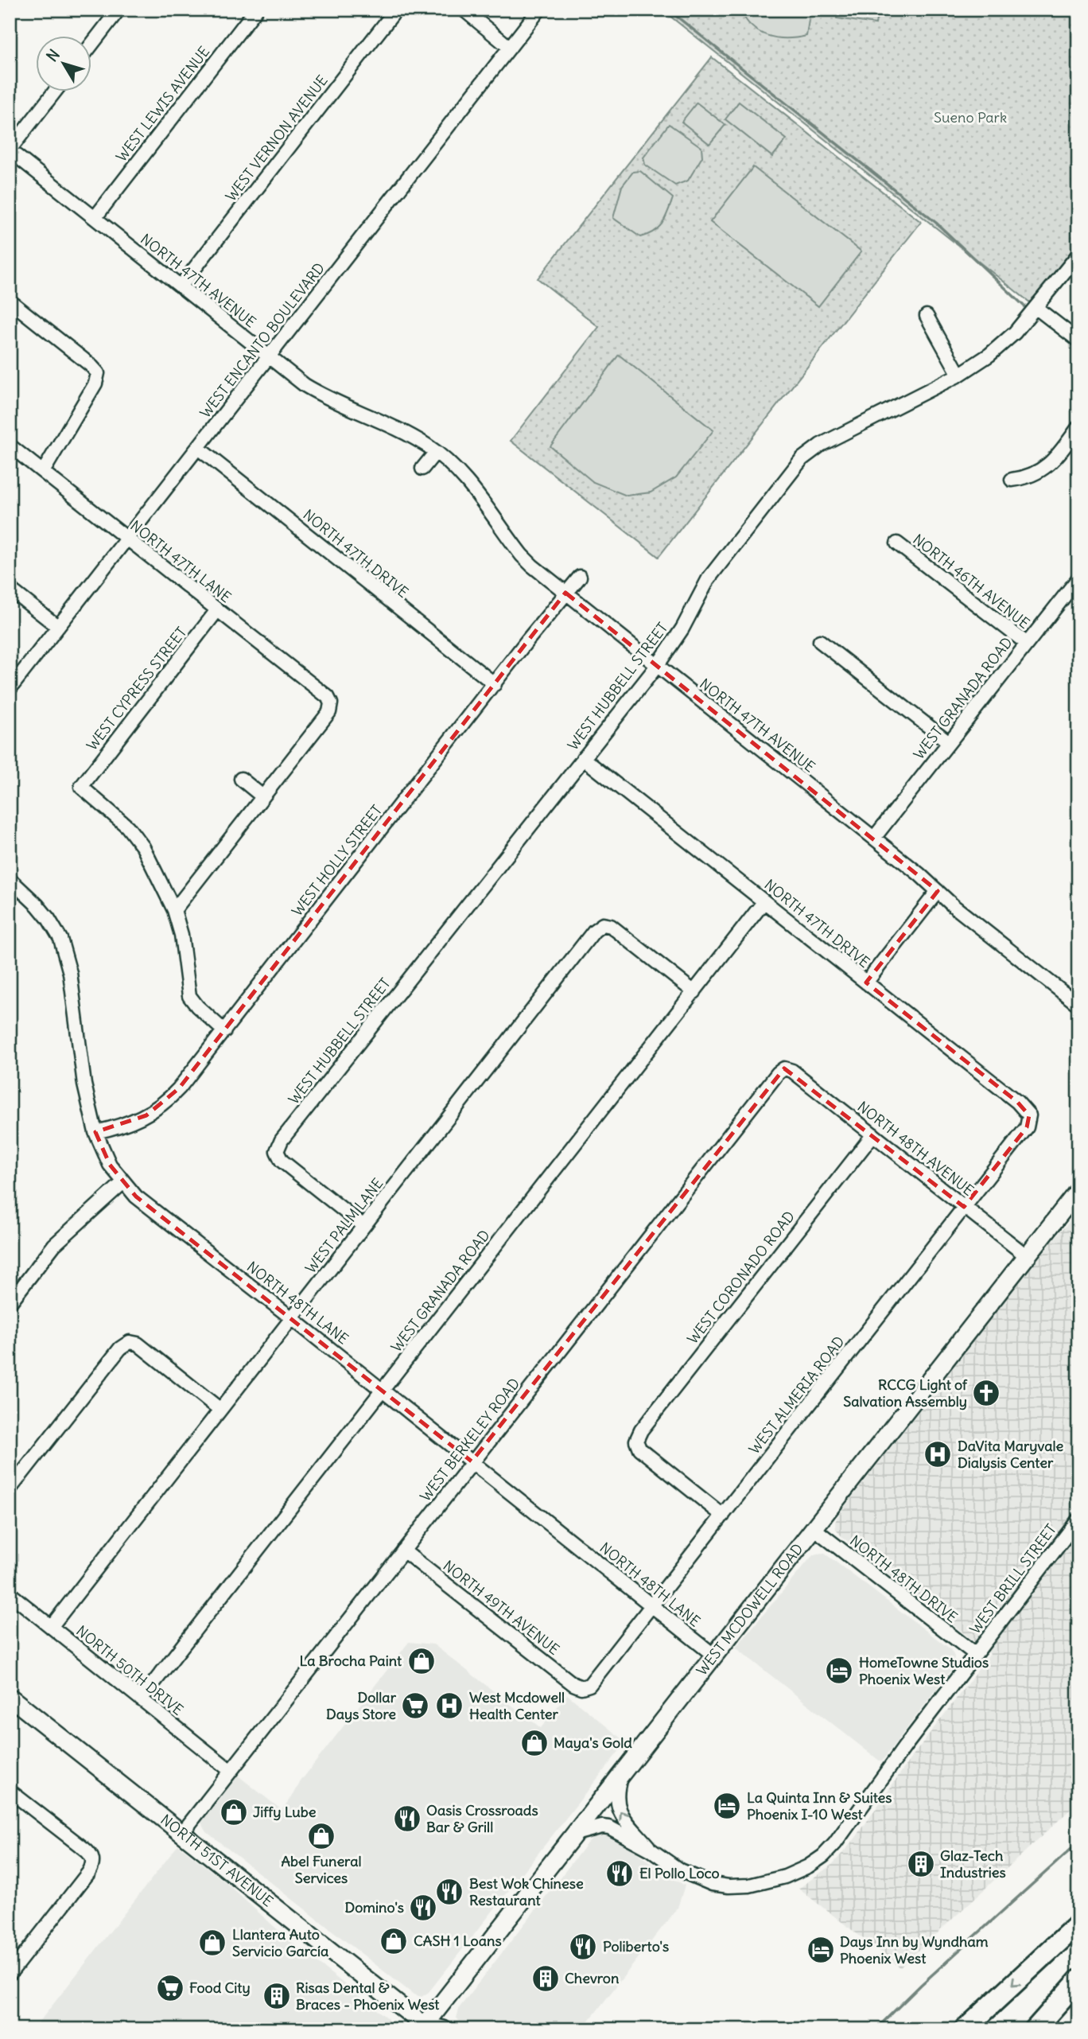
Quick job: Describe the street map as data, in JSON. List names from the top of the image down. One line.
{"streets":{"main road":["WEST MCDOWELL ROAD","NORTH 51ST AVENUE"],"street":["WEST LEWIS AVENUE","WEST VERNON AVENUE","NORTH 47TH AVENUE","WEST ENCANTO BOULEVARD","NORTH 47TH DRIVE","NORTH 47TH LANE","NORTH 46TH AVENUE","WEST HUBBELL STREET","WEST CYPRESS STREET","WEST GRANADA ROAD","WEST HOLLY STREET","NORTH 48TH AVENUE","WEST PALM LANE","WEST CORONADO ROAD","NORTH 48TH LANE","WEST ALMERIA ROAD","WEST BERKELEY ROAD","NORTH 48TH DRIVE","WEST BRILL STREET","NORTH 49TH AVENUE","NORTH 50TH DRIVE"]},"crossings":[["WEST LEWIS AVENUE","NORTH 47TH AVENUE"],["WEST VERNON AVENUE","NORTH 47TH AVENUE"],["NORTH 47TH AVENUE","WEST ENCANTO BOULEVARD"],["NORTH 47TH AVENUE","WEST HUBBELL STREET"],["NORTH 47TH AVENUE","WEST GRANADA ROAD"],["NORTH 47TH AVENUE","WEST HOLLY STREET"],["WEST ENCANTO BOULEVARD","NORTH 47TH DRIVE"],["WEST ENCANTO BOULEVARD","NORTH 47TH LANE"],["NORTH 47TH DRIVE","WEST HUBBELL STREET"],["NORTH 47TH DRIVE","WEST GRANADA ROAD"],["NORTH 47TH DRIVE","WEST HOLLY STREET"],["NORTH 47TH DRIVE","WEST ALMERIA ROAD"],["NORTH 47TH LANE","WEST CYPRESS STREET"],["NORTH 46TH AVENUE","WEST GRANADA ROAD"],["WEST HUBBELL STREET","WEST PALM LANE"],["WEST GRANADA ROAD","WEST PALM LANE"],["WEST GRANADA ROAD","NORTH 48TH LANE"],["WEST GRANADA ROAD","NORTH 50TH DRIVE"],["WEST HOLLY STREET","NORTH 48TH LANE"],["NORTH 48TH AVENUE","WEST CORONADO ROAD"],["NORTH 48TH AVENUE","WEST ALMERIA ROAD"],["NORTH 48TH AVENUE","WEST BERKELEY ROAD"],["NORTH 48TH AVENUE","WEST MCDOWELL ROAD"],["WEST PALM LANE","NORTH 48TH LANE"],["WEST PALM LANE","NORTH 50TH DRIVE"],["WEST CORONADO ROAD","WEST ALMERIA ROAD"],["NORTH 48TH LANE","WEST ALMERIA ROAD"],["NORTH 48TH LANE","WEST BERKELEY ROAD"],["NORTH 48TH LANE","WEST MCDOWELL ROAD"],["WEST ALMERIA ROAD","NORTH 49TH AVENUE"],["WEST BERKELEY ROAD","NORTH 49TH AVENUE"],["WEST BERKELEY ROAD","NORTH 50TH DRIVE"],["WEST BERKELEY ROAD","NORTH 51ST AVENUE"],["NORTH 48TH DRIVE","WEST BRILL STREET"],["NORTH 48TH DRIVE","WEST MCDOWELL ROAD"],["WEST MCDOWELL ROAD","NORTH 51ST AVENUE"]],"parks":["Sueno Park"],"places":{"church":["RCCG Light of Salvation Assembly"],"hospital":["DaVita Maryvale Dialysis Center","West Mcdowell Health Center"],"shop":["La Brocha Paint","Maya's Gold","Jiffy Lube","Abel Funeral Services","CASH 1 Loans","Llantera Auto Servicio García"],"hotel":["HomeTowne Studios Phoenix West","La Quinta Inn & Suites Phoenix I-10 West","Days Inn by Wyndham Phoenix West"],"supermarket":["Dollar Days Store","Food City"],"restaurant":["Oasis Crossroads Bar & Grill","El Pollo Loco","Best Wok Chinese Restaurant","Domino's","Poliberto's"],"building":["Glaz-Tech Industries","Chevron","Risas Dental & Braces - Phoenix West"]},"north":"top left"}
